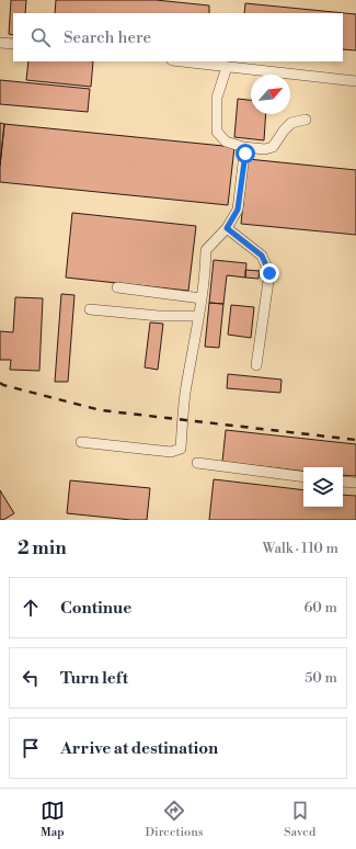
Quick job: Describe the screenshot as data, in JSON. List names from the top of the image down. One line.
{"north":"top right","page":{"search":"Search here","heading":["2 min","Walk · 110 m"],"list":[["Continue","60 m"],["Turn left","50 m"],"Arrive at destination"],"nav":["Map","Directions","Saved"]}}
